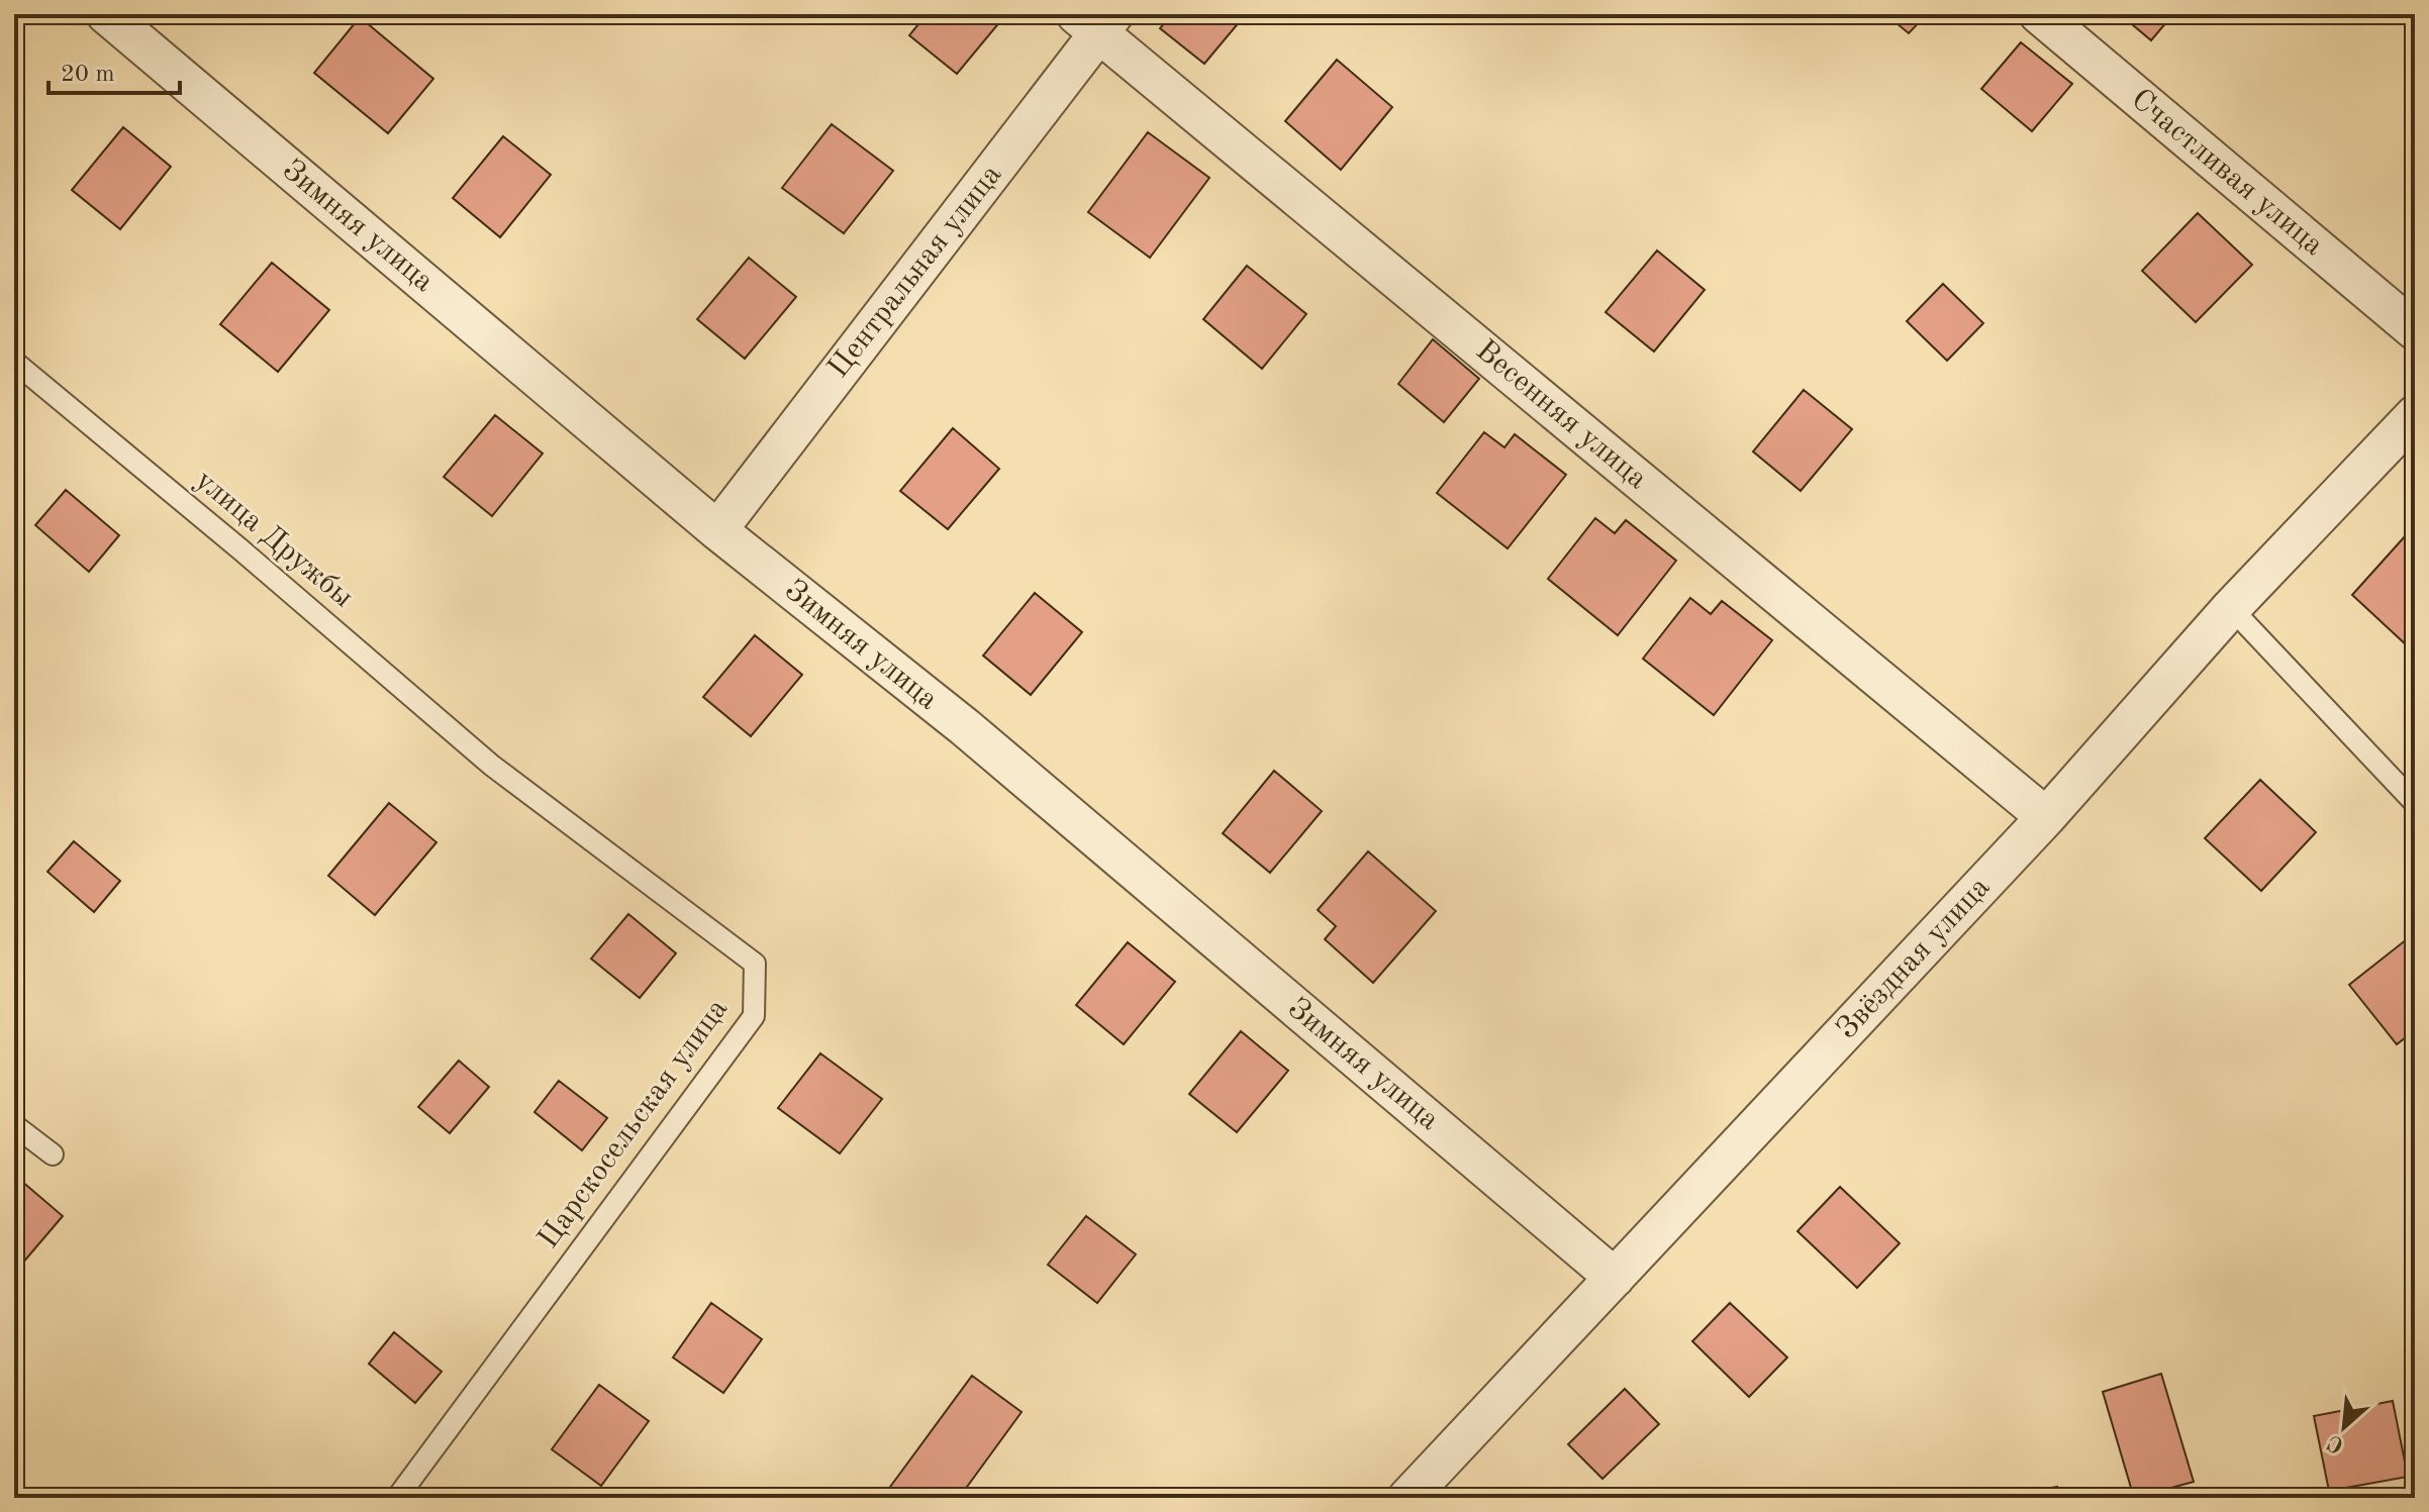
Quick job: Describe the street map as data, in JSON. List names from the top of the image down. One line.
{"streets":{"street":["Счастливая улица","Зимняя улица","Центральная улица","Весенняя улица","Звёздная улица"],"lane":["улица Дружбы","Царскосельская улица"]},"crossings":[["Зимняя улица","Центральная улица"],["Зимняя улица","Звёздная улица"],["Центральная улица","Весенняя улица"],["Весенняя улица","Звёздная улица"],["улица Дружбы","Царскосельская улица"]],"scale_bar":"20 m","north":"bottom left"}
